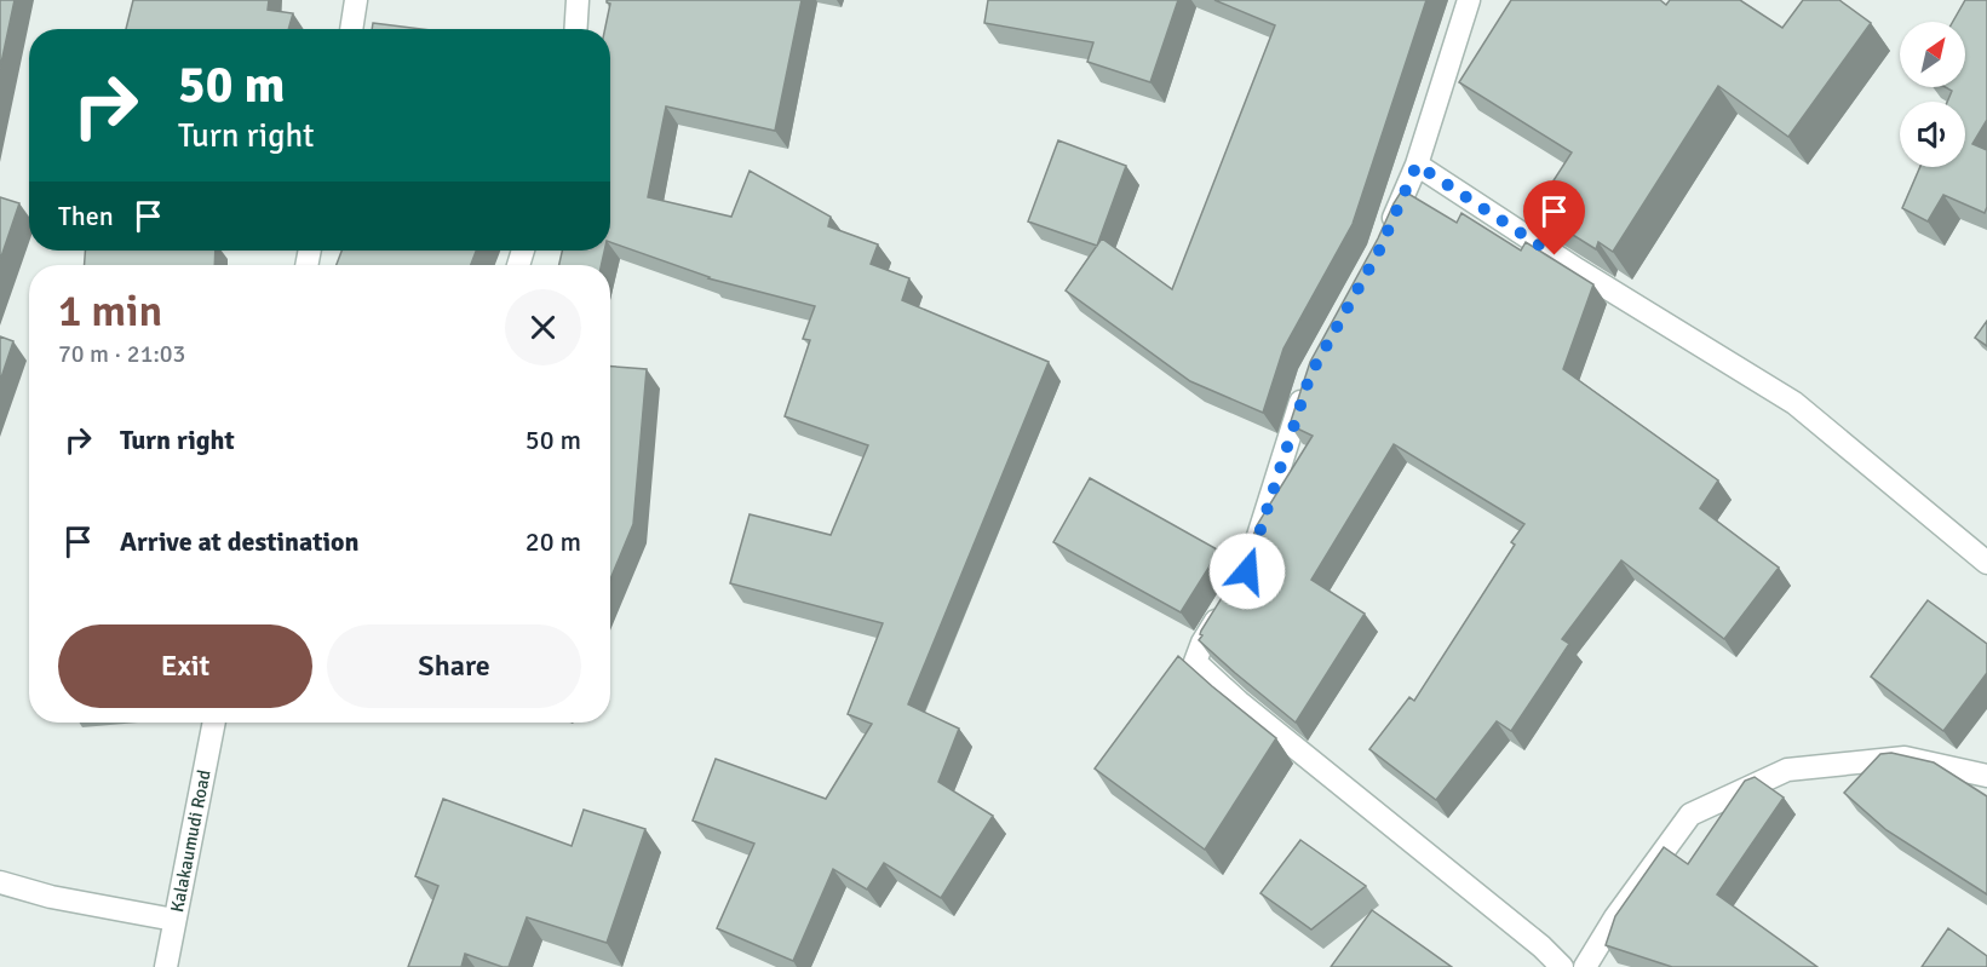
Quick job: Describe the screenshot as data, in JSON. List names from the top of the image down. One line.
{"streets":{"street":["Kalakaumudi Road"]},"north":"top right","page":{"turn":["50 m","Turn right"],"then":"Then","heading":["1 min","70 m · 21:03"],"list":[{"name":"Turn right","value":"50 m"},{"name":"Arrive at destination","value":"20 m"}],"buttons":["Exit","Share"]}}
